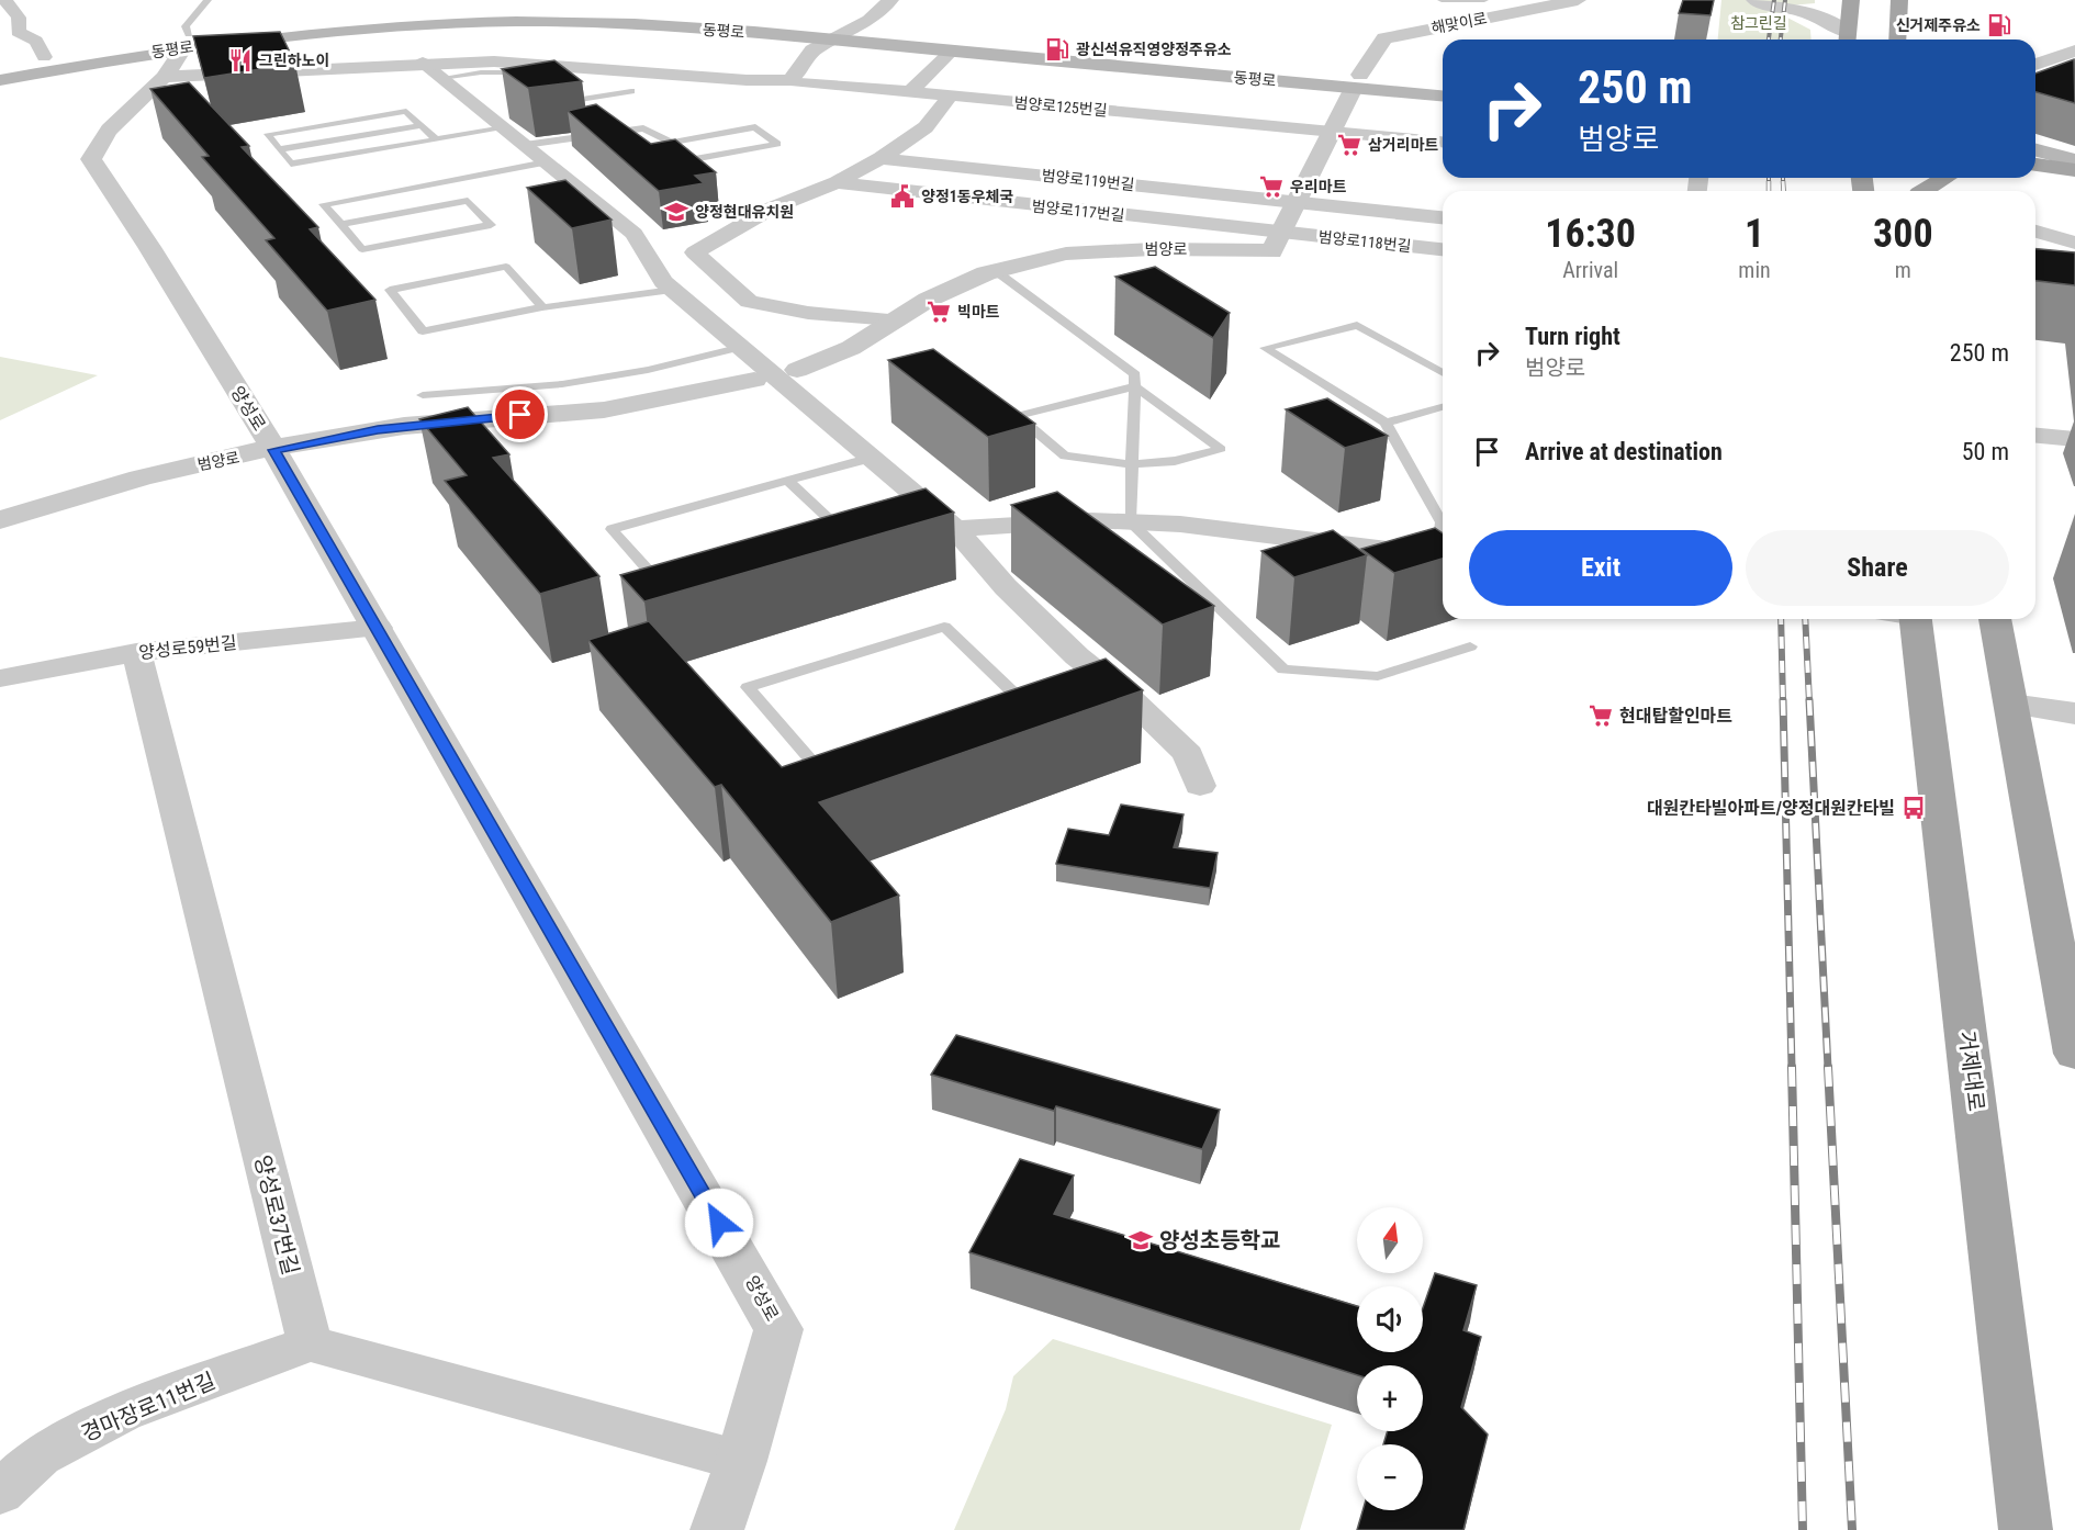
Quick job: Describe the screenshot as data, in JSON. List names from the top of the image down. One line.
{"streets":{"main road":["동평로","거제대로"],"street":["해맞이로","범양로125번길","범양로119번길","범양로117번길","범양로118번길","범양로","양성로","양성로59번길","양성로37번길","경마장로11번길"]},"crossings":[["해맞이로","동평로"],["해맞이로","범양로"],["동평로","범양로"],["동평로","양성로"],["범양로125번길","범양로"],["범양로119번길","범양로"],["범양로117번길","범양로118번길"],["범양로117번길","범양로"],["범양로118번길","범양로"],["범양로","양성로"],["양성로","양성로59번길"],["양성로59번길","양성로37번길"],["양성로37번길","경마장로11번길"]],"parks":["참그린길"],"places":{"fuel station":["신거제주유소","광신석유직영양정주유소"],"restaurant":["그린하노이"],"supermarket":["삼거리마트","우리마트","빅마트","현대탑할인마트"],"public building":["양정1동우체국"],"school or university":["양정현대유치원","양성초등학교"],"bus stop":["대원칸타빌아파트/양정대원칸타빌"]},"north":"top","page":{"turn":["250 m","범양로"],"eta":["16:30","Arrival","1","min","300","m"],"list":[{"name":"Turn right","note":"범양로","value":"250 m"},{"name":"Arrive at destination","value":"50 m"}],"buttons":["Exit","Share"],"map_buttons":["+","−"]}}
